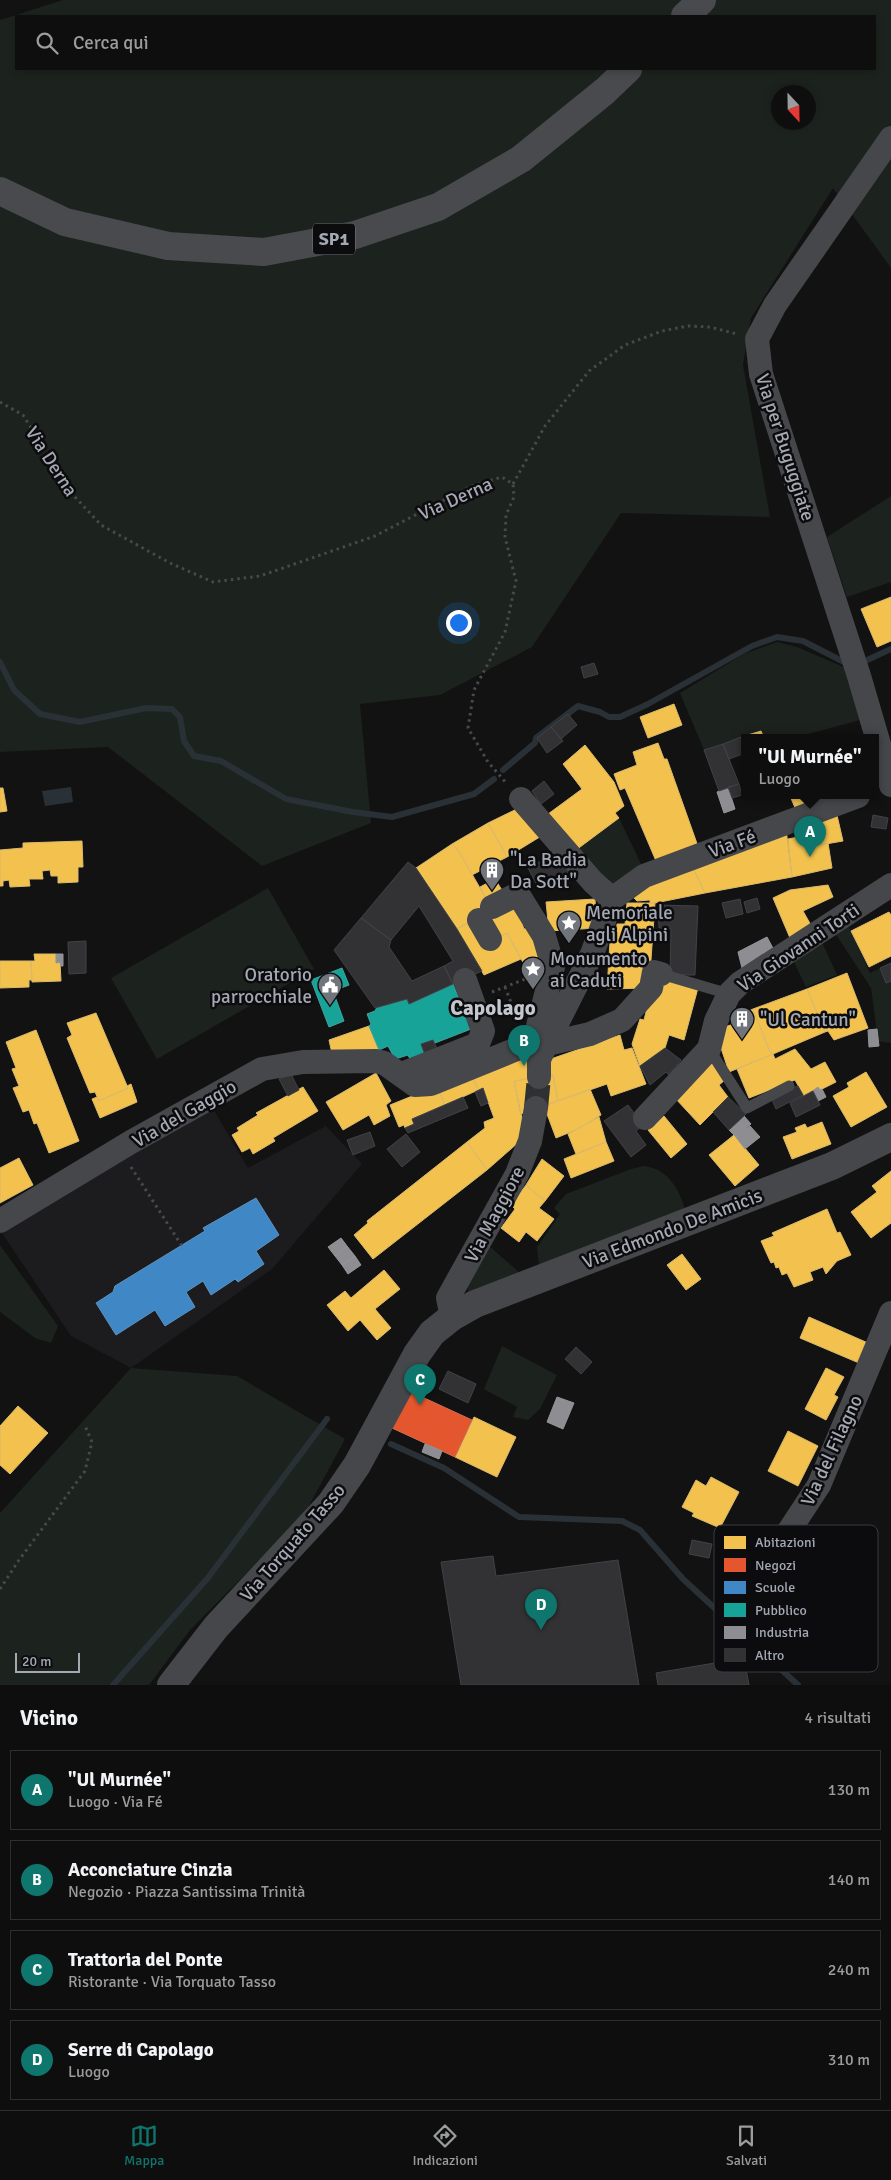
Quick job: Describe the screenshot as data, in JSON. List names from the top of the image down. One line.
{"streets":{"main road":["SP1"],"street":["Via per Buguggiate","Via Fé","Via Giovanni Torti","Via del Gaggio","Via Maggiore","Via Edmondo De Amicis","Via del Filagno","Via Torquato Tasso"],"path":["Via Derna"]},"crossings":[["Via Maggiore","Via Edmondo De Amicis"],["Via Maggiore","Via Torquato Tasso"],["Via Edmondo De Amicis","Via Torquato Tasso"]],"districts":["Capolago"],"places":{"building":["\"La Badia Da Sott\"","\"Ul Cantun\""],"place":["Memoriale agli Alpini","Monumento ai Caduti"],"public building":["Oratorio parrocchiale"]},"legend":["Abitazioni","Negozi","Scuole","Pubblico","Industria","Altro"],"scale_bar":"20 m","north":"bottom","page":{"search":"Cerca qui","popup":["\"Ul Murnée\"","Luogo"],"pins":["A","B","C","D"],"scale":"20 m","heading":["Vicino","4 risultati"],"list":[{"mark":"A","name":"\"Ul Murnée\"","note":"Luogo · Via Fé","value":"130 m"},{"mark":"B","name":"Acconciature Cinzia","note":"Negozio · Piazza Santissima Trinità","value":"140 m"},{"mark":"C","name":"Trattoria del Ponte","note":"Ristorante · Via Torquato Tasso","value":"240 m"},{"mark":"D","name":"Serre di Capolago","note":"Luogo","value":"310 m"}],"nav":["Mappa","Indicazioni","Salvati"]}}
